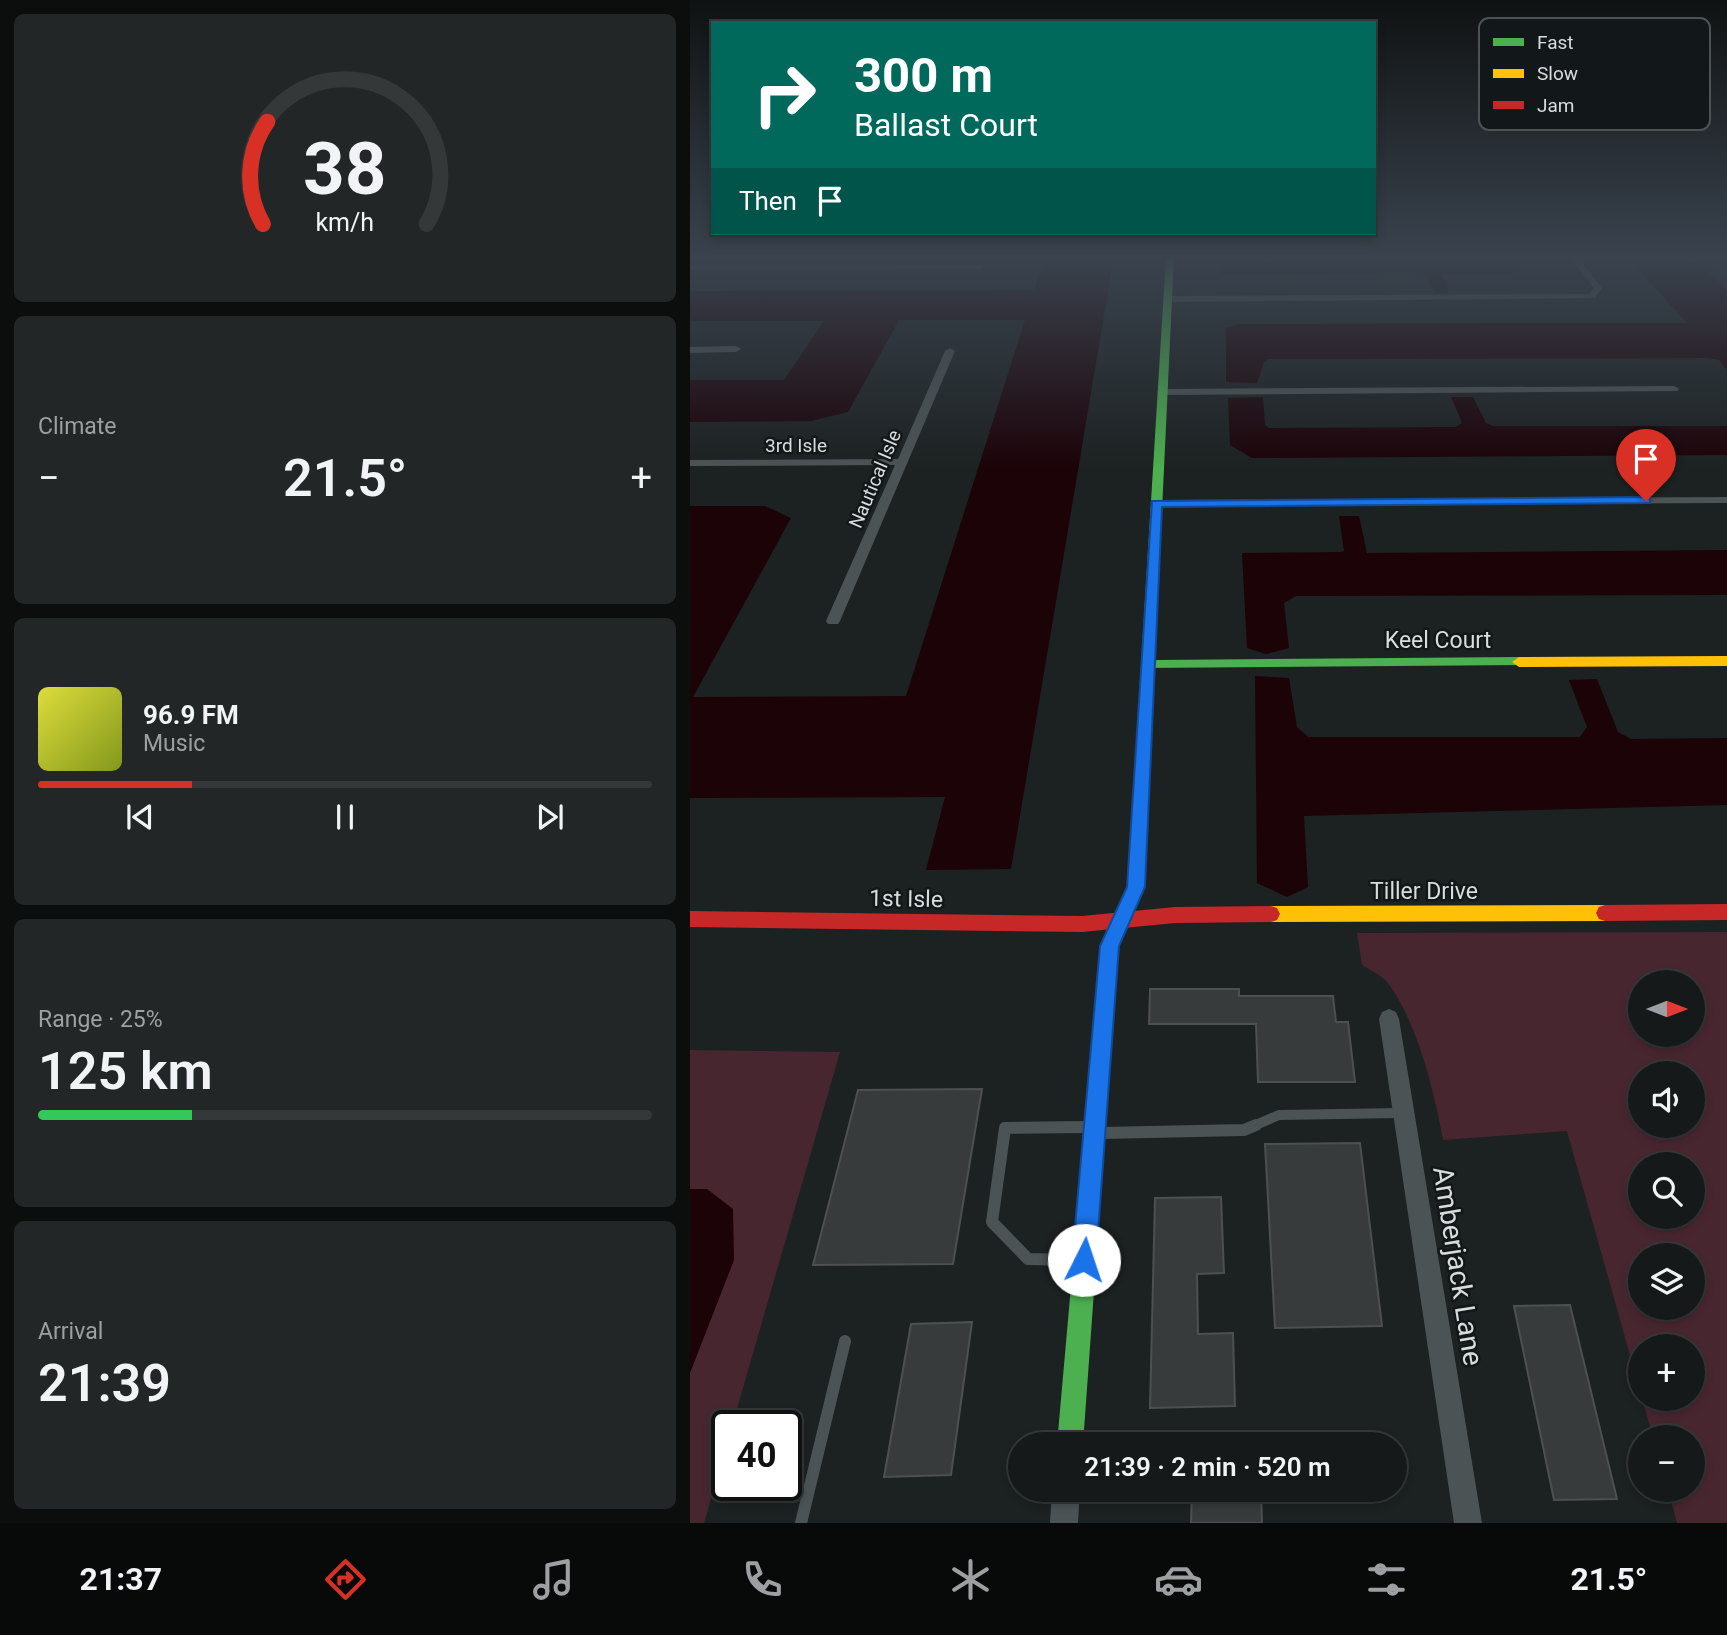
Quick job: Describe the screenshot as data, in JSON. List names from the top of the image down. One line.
{"streets":{"street":["3rd Isle","Nautical Isle","Keel Court","Tiller Drive","1st Isle","Amberjack Lane"]},"crossings":[["3rd Isle","Nautical Isle"],["Tiller Drive","1st Isle"]],"legend":["Fast","Slow","Jam"],"north":"right","page":{"turn":["300 m","Ballast Court"],"then":"Then","tile":["Climate",["Range · 25%","125 km"],["Arrival","21:39"]],"heat":["−","21.5°","+"],"song":["96.9 FM","Music"],"map_buttons":["+","−"],"limit":"40","trip":"21:39 · 2 min · 520 m","tabs":["21:37","21.5°"],"gauge":["38","km/h"]}}
